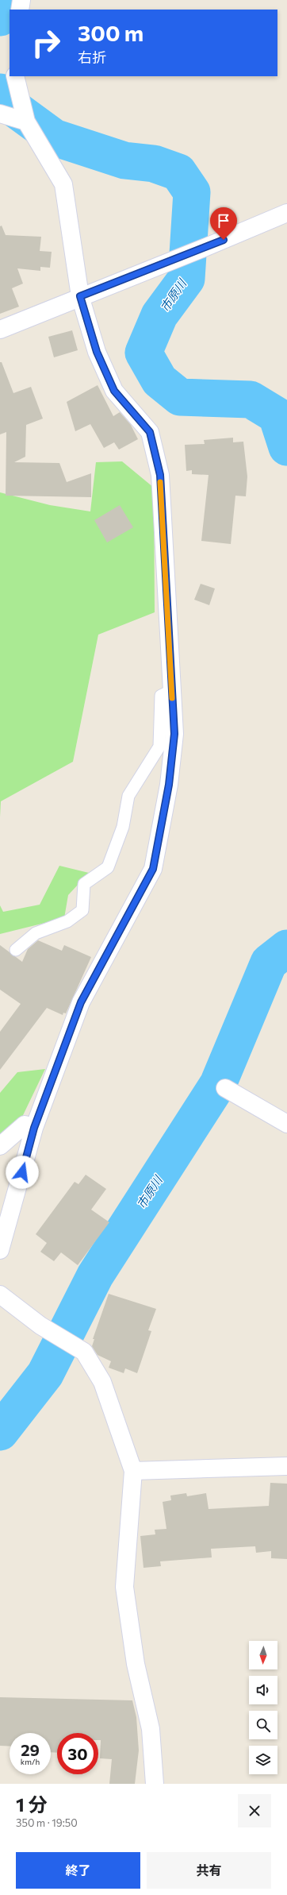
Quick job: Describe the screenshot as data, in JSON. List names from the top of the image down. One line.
{"water":["市原川"],"north":"bottom","page":{"turn":["300 m","右折"],"speed":"29 km/h","limit":"30","heading":["1 分","350 m · 19:50"],"buttons":["終了","共有"]}}
